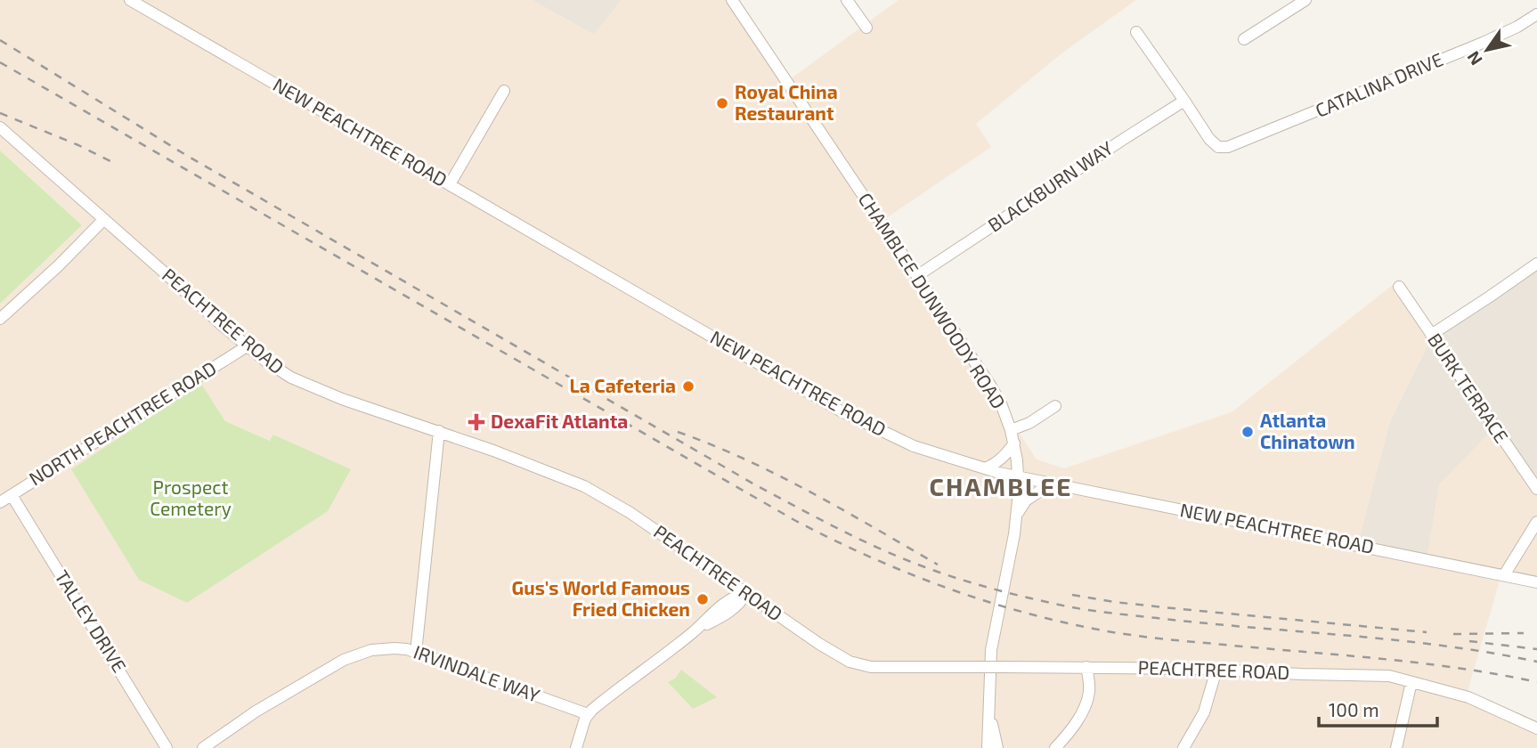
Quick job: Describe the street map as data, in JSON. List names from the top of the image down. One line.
{"streets":{"street":["CATALINA DRIVE","NEW PEACHTREE ROAD","BLACKBURN WAY","CHAMBLEE DUNWOODY ROAD","PEACHTREE ROAD","BURK TERRACE","NORTH PEACHTREE ROAD","TALLEY DRIVE","IRVINDALE WAY"]},"crossings":[["CATALINA DRIVE","BLACKBURN WAY"],["NEW PEACHTREE ROAD","CHAMBLEE DUNWOODY ROAD"],["BLACKBURN WAY","CHAMBLEE DUNWOODY ROAD"],["PEACHTREE ROAD","NORTH PEACHTREE ROAD"],["NORTH PEACHTREE ROAD","TALLEY DRIVE"]],"districts":["CHAMBLEE"],"parks":["Prospect Cemetery"],"places":{"other":["Royal China Restaurant","La Cafeteria","Atlanta Chinatown","Gus's World Famous Fried Chicken"],"health":["DexaFit Atlanta"]},"scale_bar":"100 m","north":"bottom left"}
